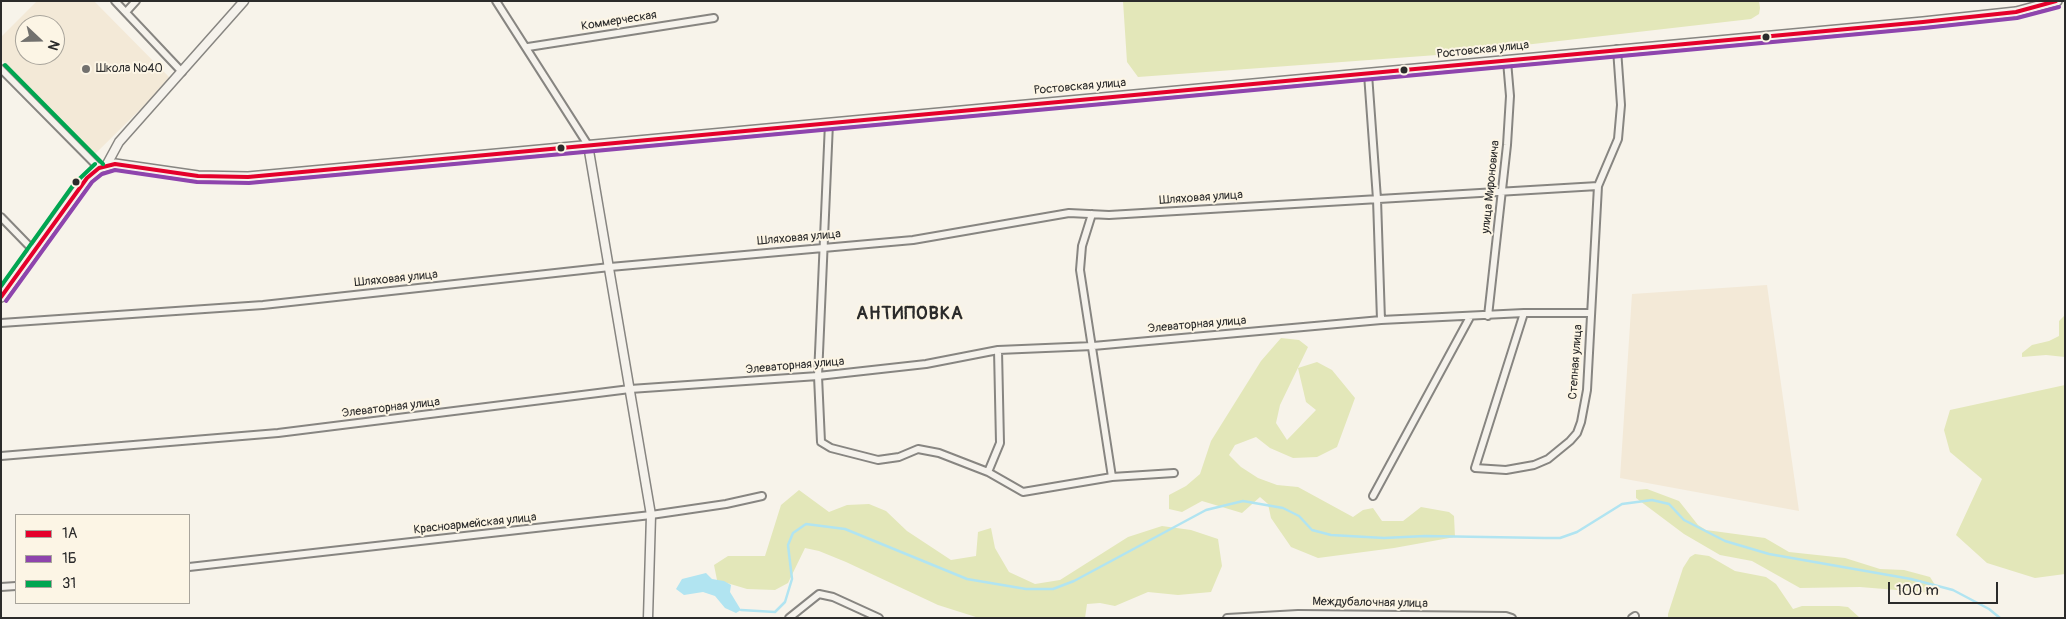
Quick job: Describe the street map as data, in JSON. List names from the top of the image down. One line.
{"streets":{"main road":["Ростовская улица"],"street":["Коммерческая","улица Мироновича","Шляховая улица","Элеваторная улица","Степная улица","Красноармейская улица","Междубалочная улица"]},"crossings":[["Ростовская улица","улица Мироновича"],["Ростовская улица","Степная улица"],["улица Мироновича","Шляховая улица"],["улица Мироновича","Элеваторная улица"],["Шляховая улица","Степная улица"],["Элеваторная улица","Степная улица"]],"districts":["АНТИПОВКА"],"places":["Школа №40"],"lines":["transit line 1А","transit line 1Б","transit line 31"],"legend":["1А","1Б","31"],"scale_bar":"100 m","north":"right"}
